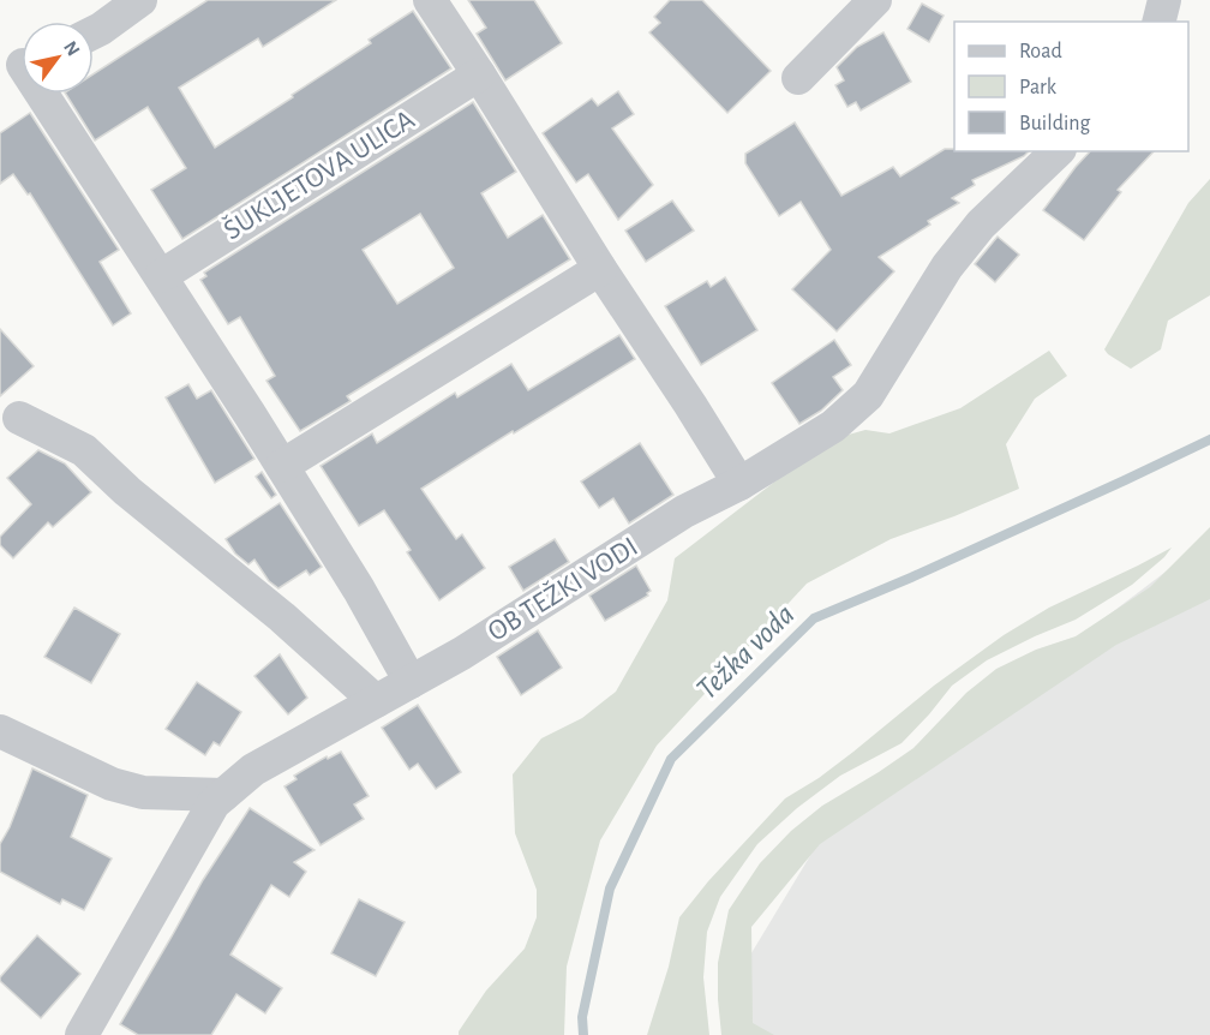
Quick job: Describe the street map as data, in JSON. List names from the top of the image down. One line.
{"streets":{"street":["ŠUKLJETOVA ULICA","OB TEŽKI VODI"]},"water":["Težka voda"],"legend":["Road","Park","Building"],"north":"top right"}
